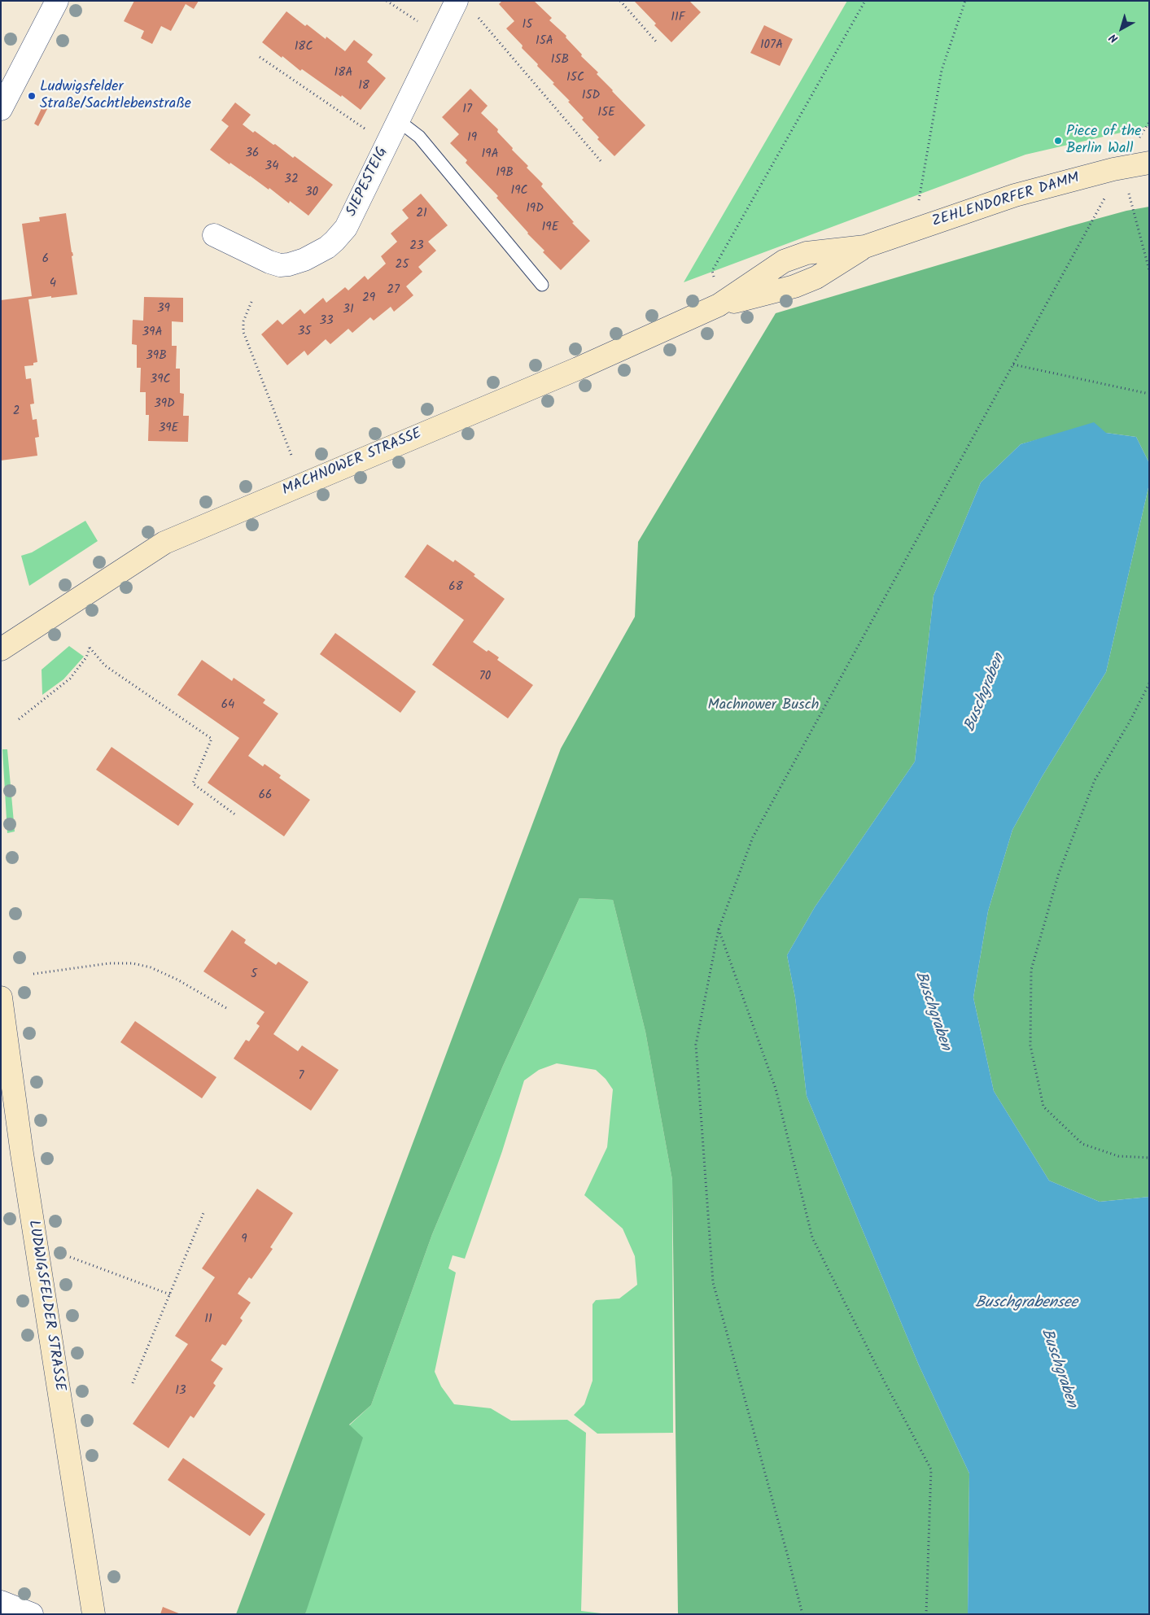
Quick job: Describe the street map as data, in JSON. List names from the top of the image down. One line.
{"streets":{"main road":["ZEHLENDORFER DAMM","MACHNOWER STRASSE","LUDWIGSFELDER STRASSE"],"street":["SIEPESTEIG"]},"crossings":[["ZEHLENDORFER DAMM","MACHNOWER STRASSE"]],"water":["Buschgraben","Buschgrabensee"],"parks":["Machnower Busch"],"places":["Ludwigsfelder Straße/Sachtlebenstraße","Piece of the Berlin Wall"],"house_numbers":["11F","15","15A","107A","18C","15B","18A","15C","18","15D","17","15E","19","36","19A","34","19B","32","19C","30","19D","21","19E","23","6","25","4","27","29","39","31","33","35","39A","39B","39C","39D","2","39E","68","70","64","66","5","7","9","11","13"],"north":"bottom left"}
